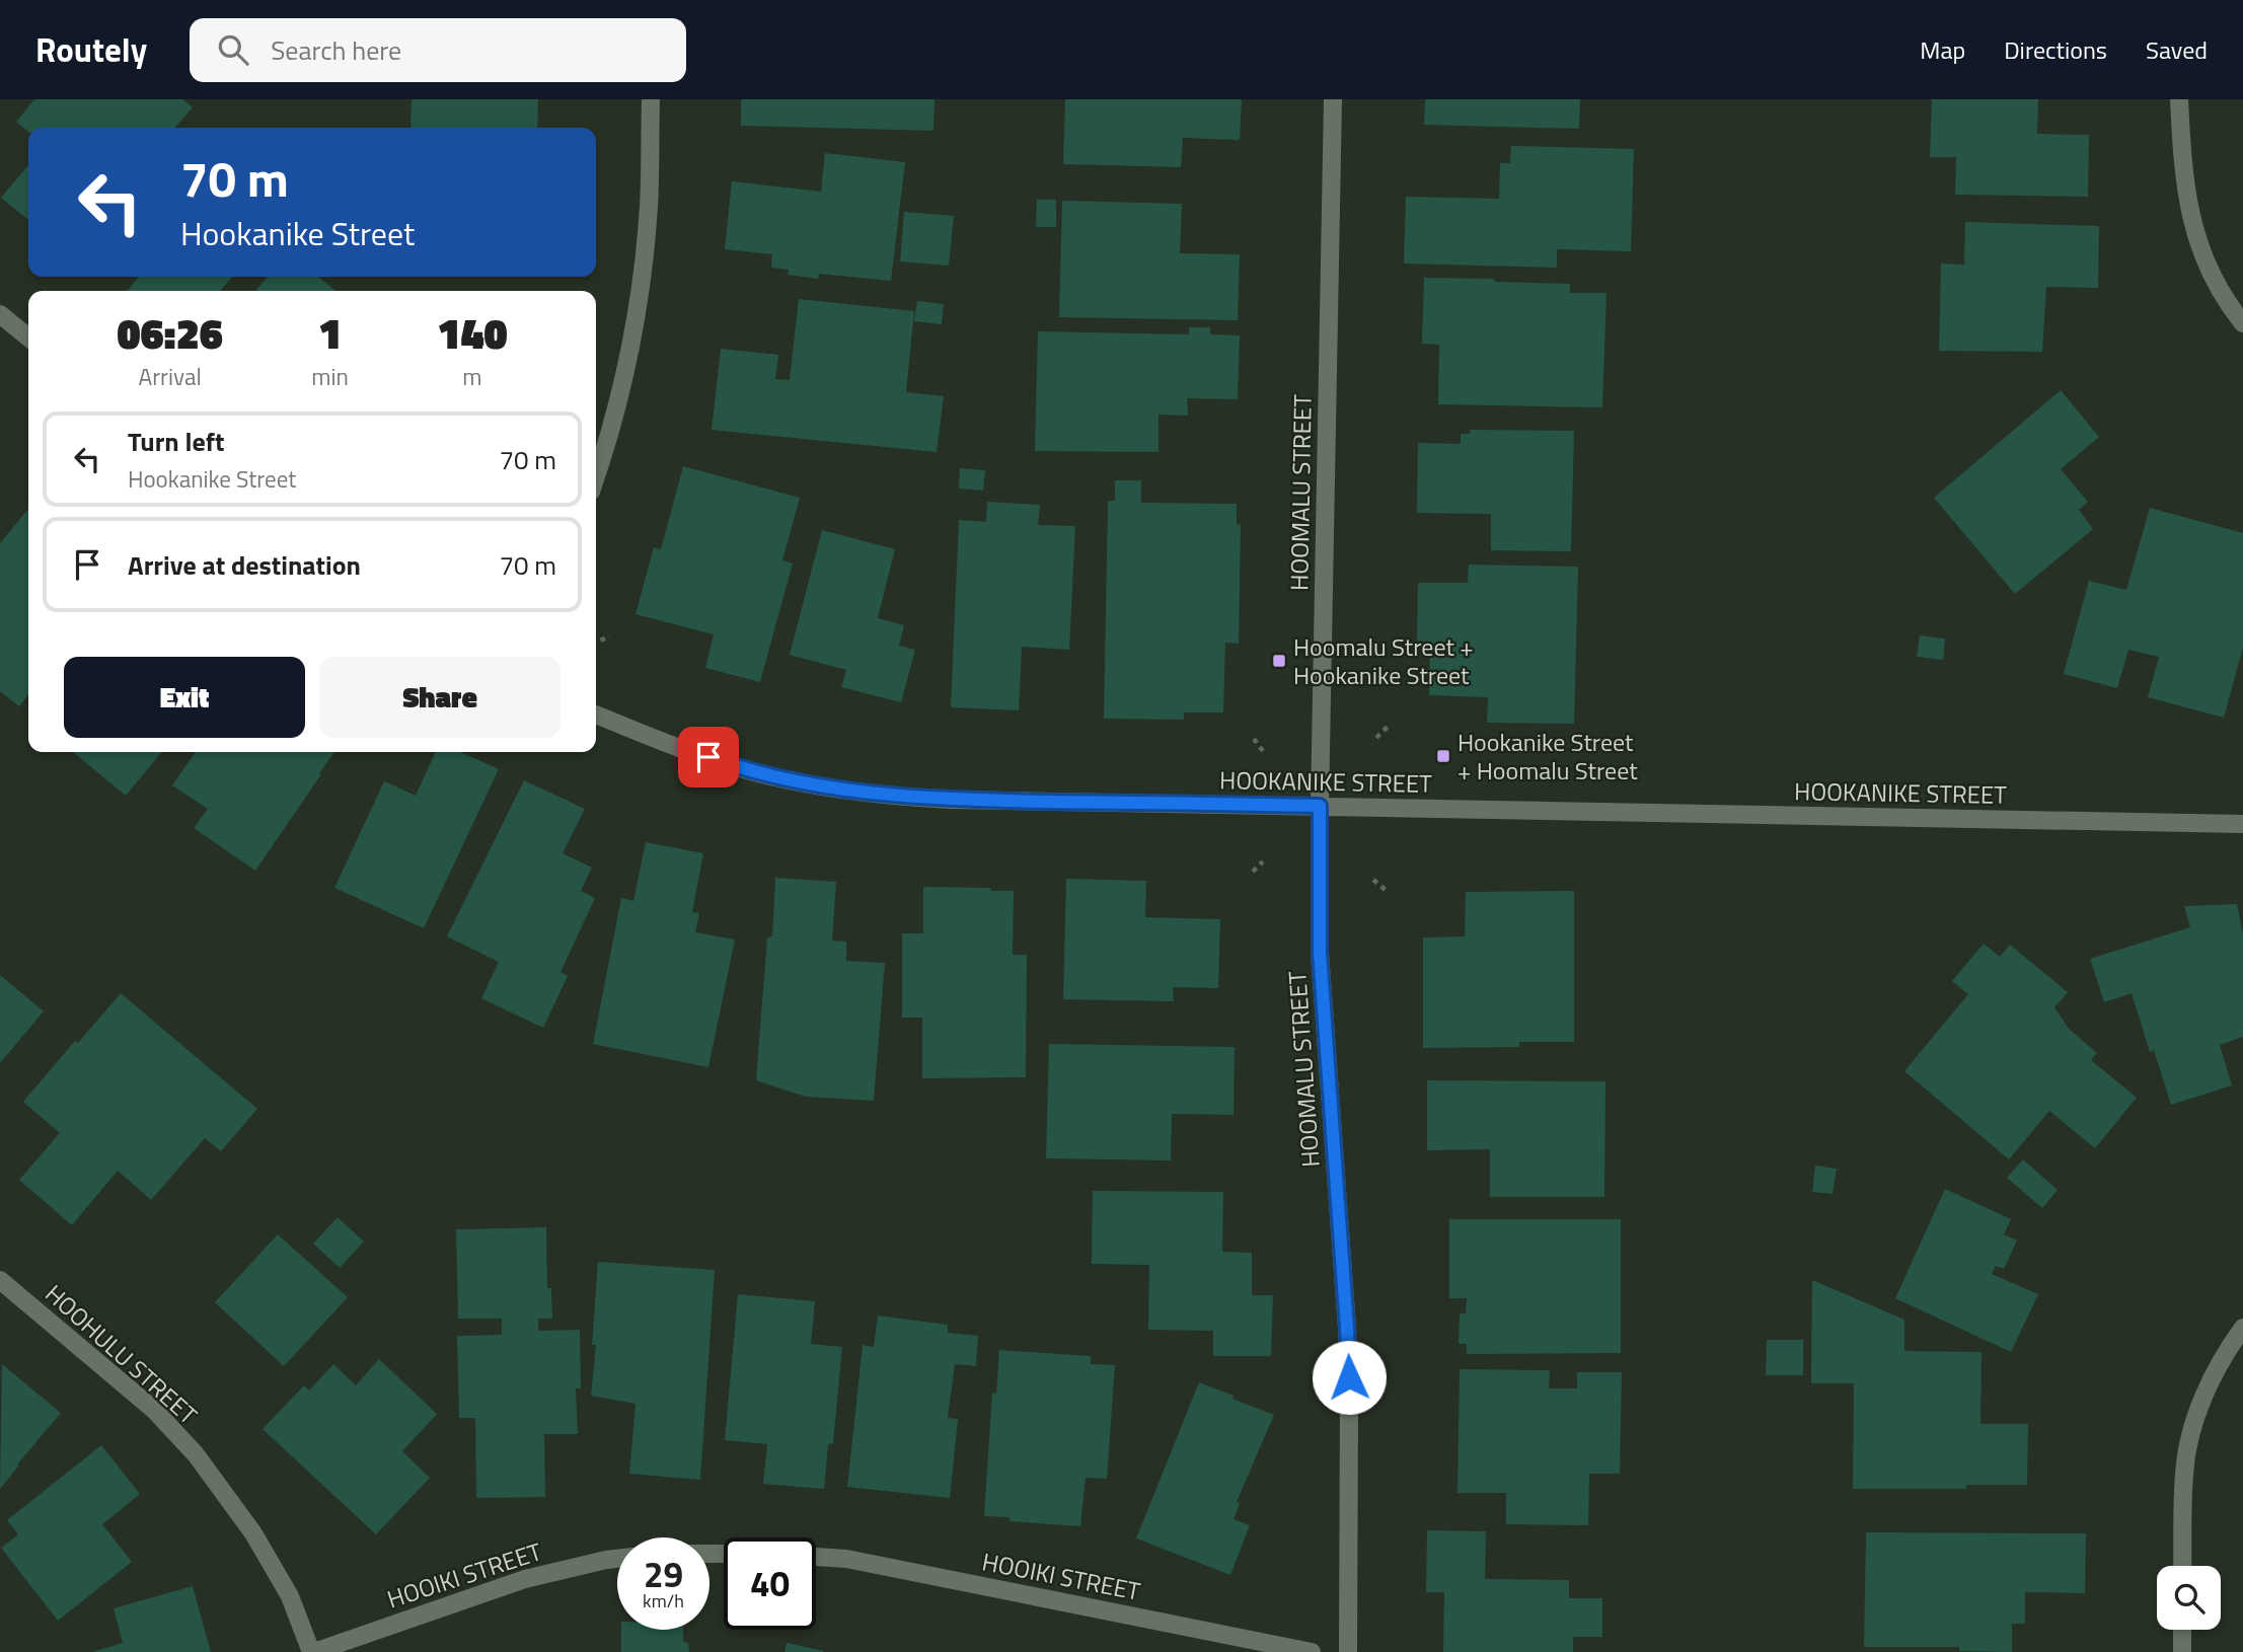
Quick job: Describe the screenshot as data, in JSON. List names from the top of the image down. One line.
{"streets":{"street":["HOOMALU STREET","HOOKANIKE STREET","HOOHULU STREET","HOOIKI STREET"]},"crossings":[["HOOMALU STREET","HOOKANIKE STREET"],["HOOHULU STREET","HOOIKI STREET"]],"places":{"transit":["Hoomalu Street + Hookanike Street","Hookanike Street + Hoomalu Street"]},"page":{"header":"Routely","search":"Search here","nav":["Map","Directions","Saved"],"turn":["70 m","Hookanike Street"],"eta":["06:26","Arrival","1","min","140","m"],"list":[{"name":"Turn left","note":"Hookanike Street","value":"70 m"},{"name":"Arrive at destination","value":"70 m"}],"buttons":["Exit","Share"],"speed":"29 km/h","limit":"40"}}
